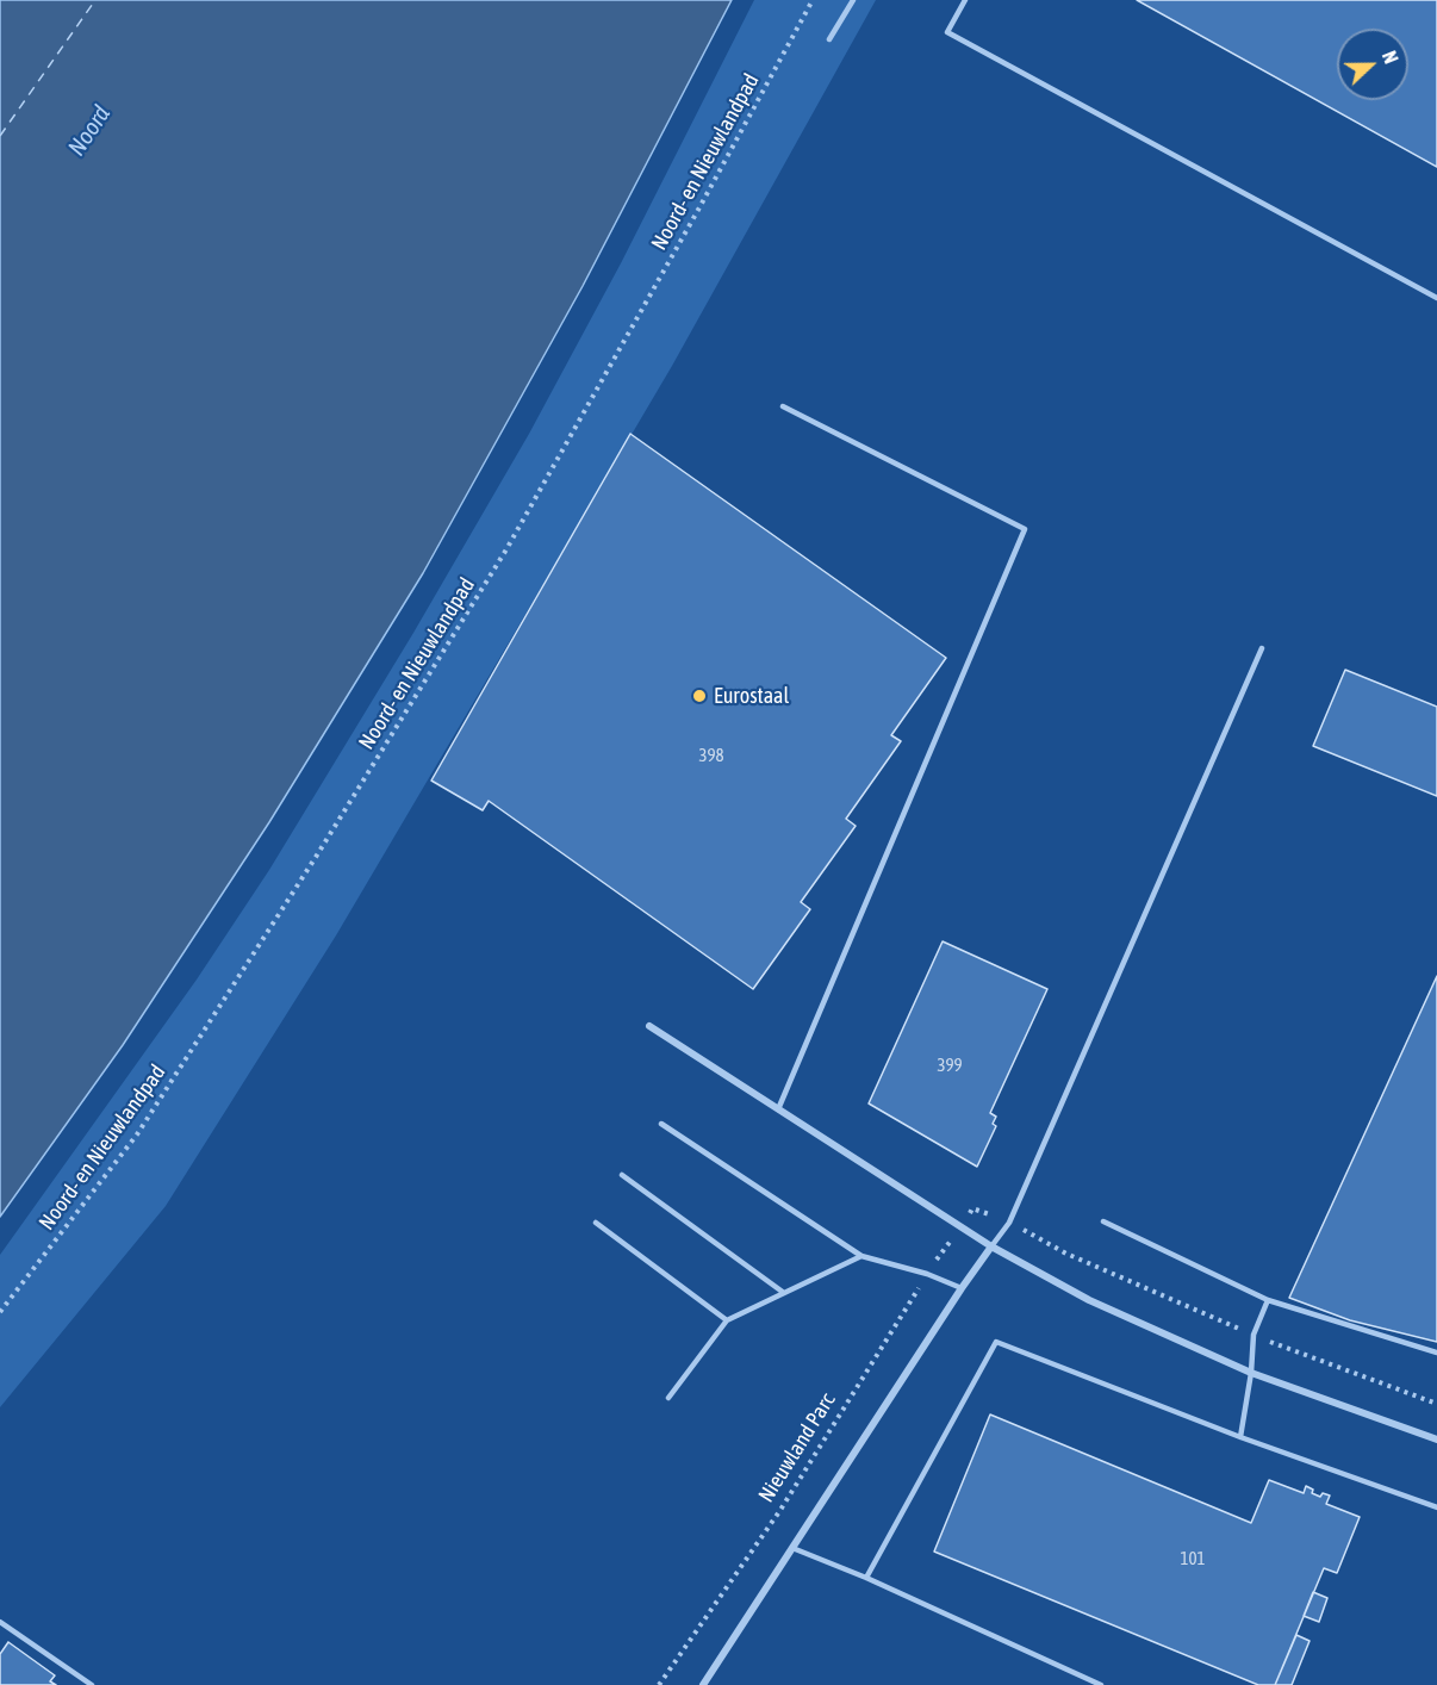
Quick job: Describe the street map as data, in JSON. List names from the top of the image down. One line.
{"streets":{"path":["Noord- en Nieuwlandpad","Nieuwland Parc"]},"water":["Noord"],"places":["Eurostaal"],"house_numbers":["398","399","101"],"north":"right"}
